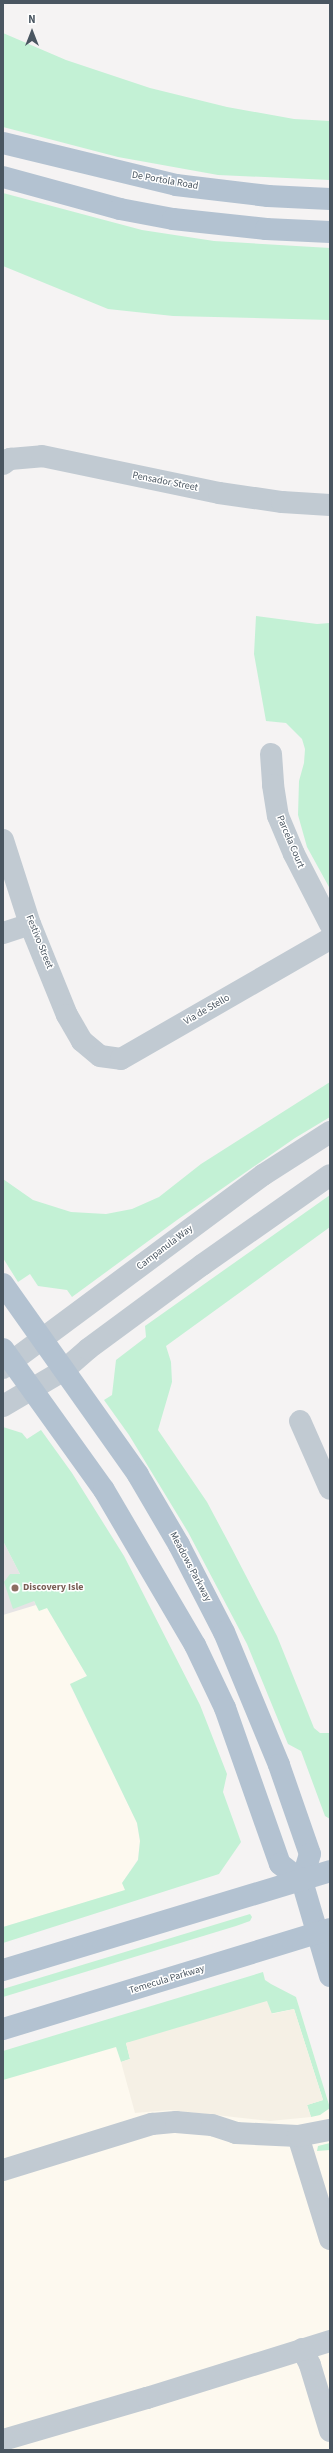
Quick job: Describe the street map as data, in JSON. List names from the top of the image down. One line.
{"streets":{"main road":["De Portola Road","Meadows Parkway","Temecula Parkway"],"street":["Pensador Street","Parcela Court","Festivo Street","Via de Stello","Campanula Way"]},"crossings":[["Festivo Street","Via de Stello"],["Campanula Way","Meadows Parkway"]],"places":["Discovery Isle"],"north":"top"}
